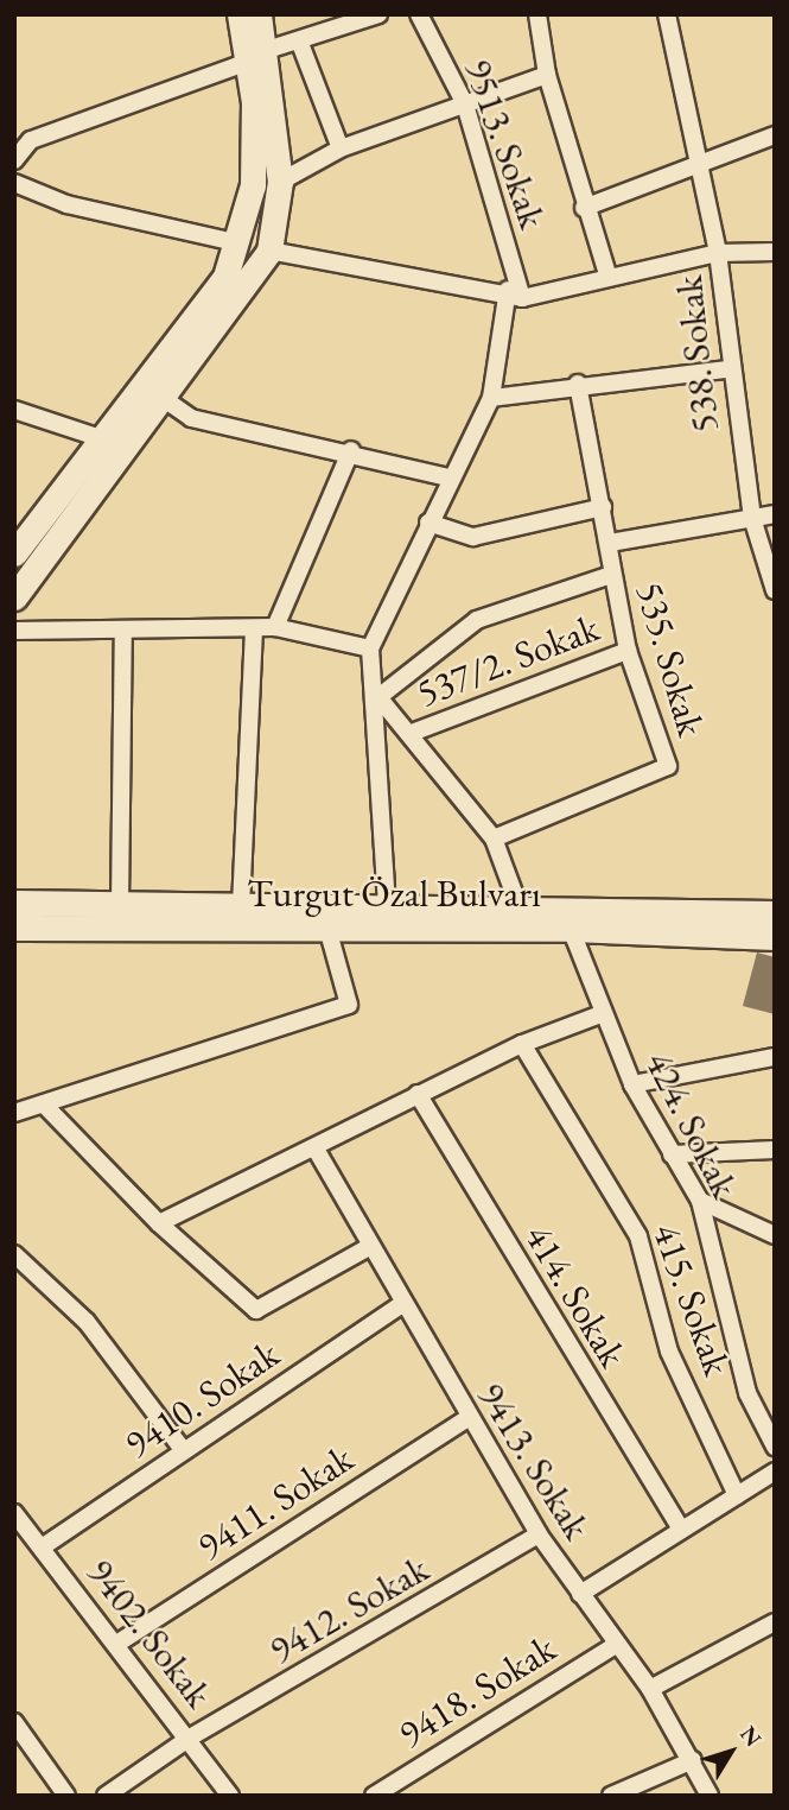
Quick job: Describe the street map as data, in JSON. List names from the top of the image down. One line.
{"streets":{"street":["9513. Sokak","538. Sokak","535. Sokak","537/2. Sokak","Turgut Özal Bulvarı","424. Sokak","414. Sokak","415. Sokak","9410. Sokak","9413. Sokak","9411. Sokak","9412. Sokak","9402. Sokak","9418. Sokak"]},"crossings":[["535. Sokak","537/2. Sokak"],["Turgut Özal Bulvarı","424. Sokak"],["9410. Sokak","9413. Sokak"],["9410. Sokak","9402. Sokak"],["9413. Sokak","9411. Sokak"],["9413. Sokak","9412. Sokak"],["9413. Sokak","9418. Sokak"],["9411. Sokak","9402. Sokak"],["9412. Sokak","9402. Sokak"]],"north":"top right"}
